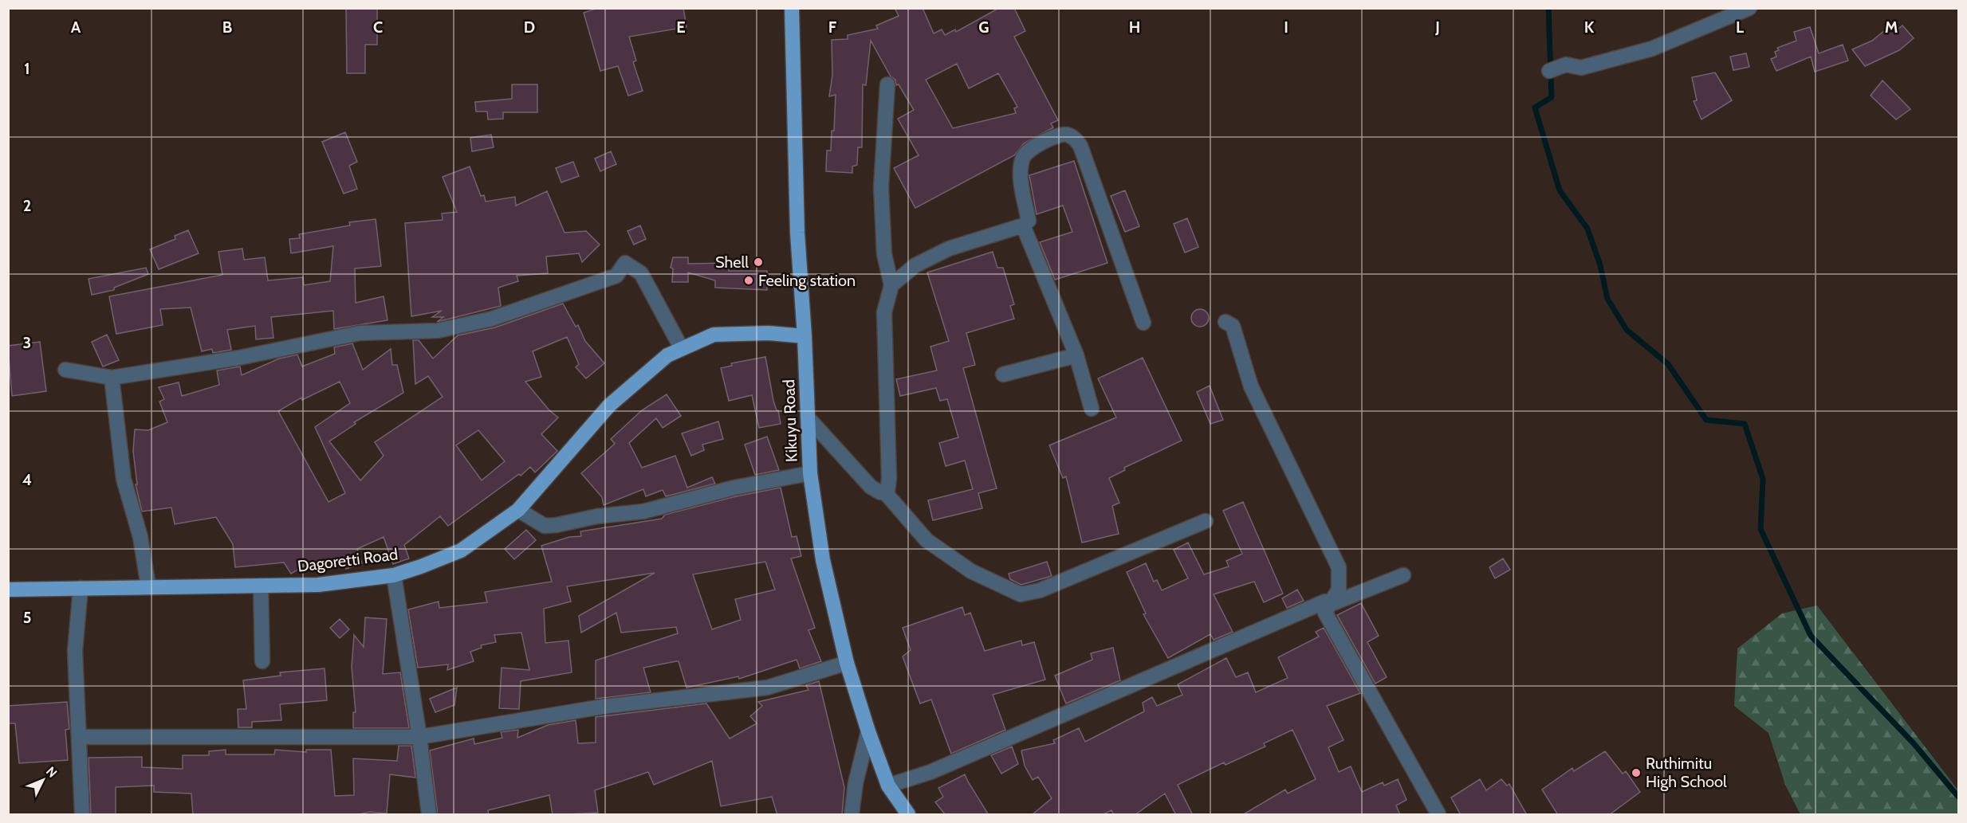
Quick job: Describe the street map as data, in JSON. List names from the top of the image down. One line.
{"streets":{"main road":["Kikuyu Road","Dagoretti Road"]},"crossings":[["Kikuyu Road","Dagoretti Road"]],"places":["Shell","Feeling station","Ruthimitu High School"],"north":"top right","grid":{"columns":["A","B","C","D","E","F","G","H","I","J","K","L","M"],"rows":["1","2","3","4","5"]}}
